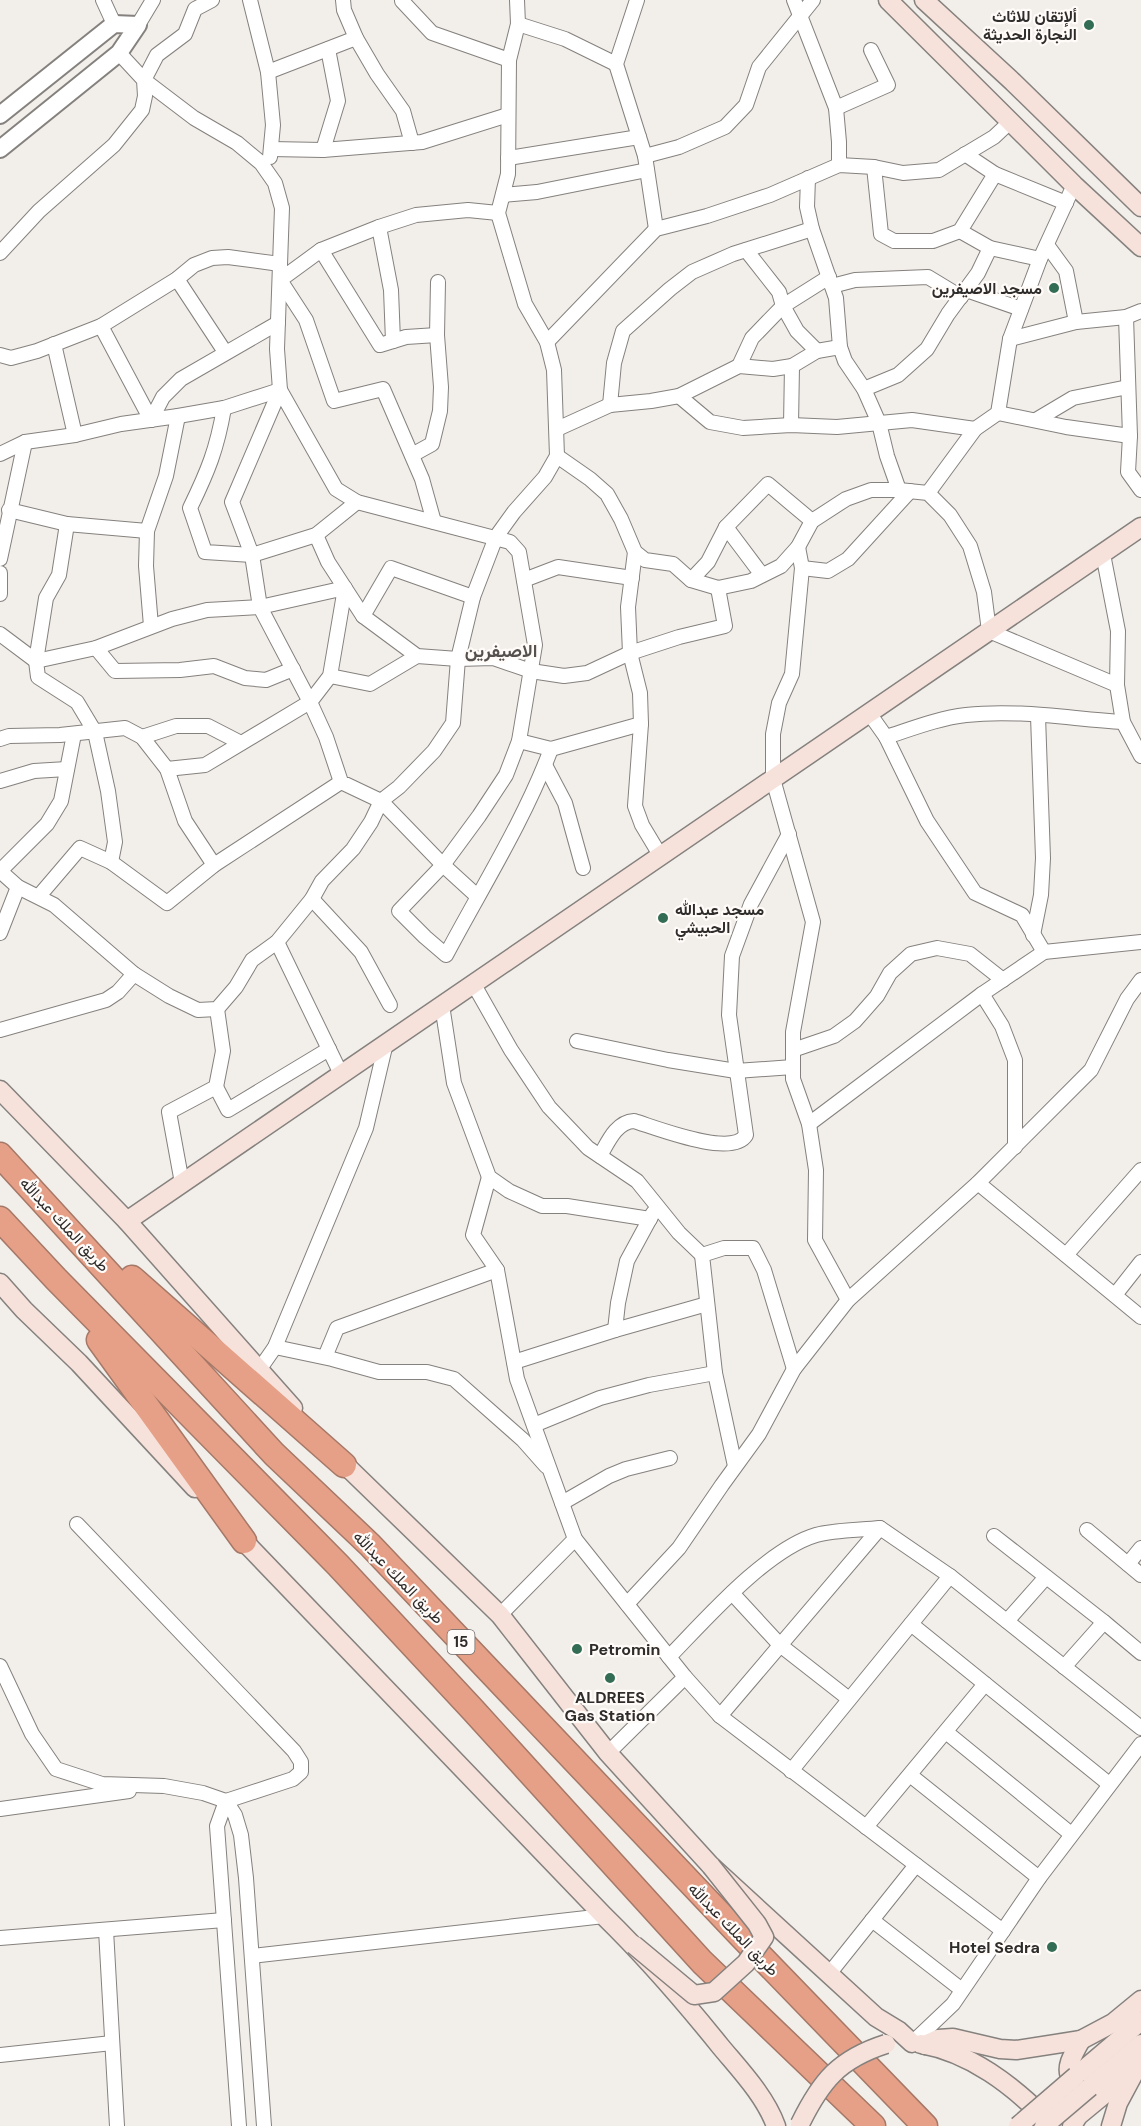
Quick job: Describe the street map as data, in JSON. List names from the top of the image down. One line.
{"streets":{"highway":["طريق الملك عبدالله","15"]},"districts":["الاصيفرين"],"places":["ألإتقان للاثاث النجارة الحديثة","مسجد الاصيفرين","مسجد عبدالله الحبيشي","Petromin","ALDREES Gas Station","Hotel Sedra"]}
